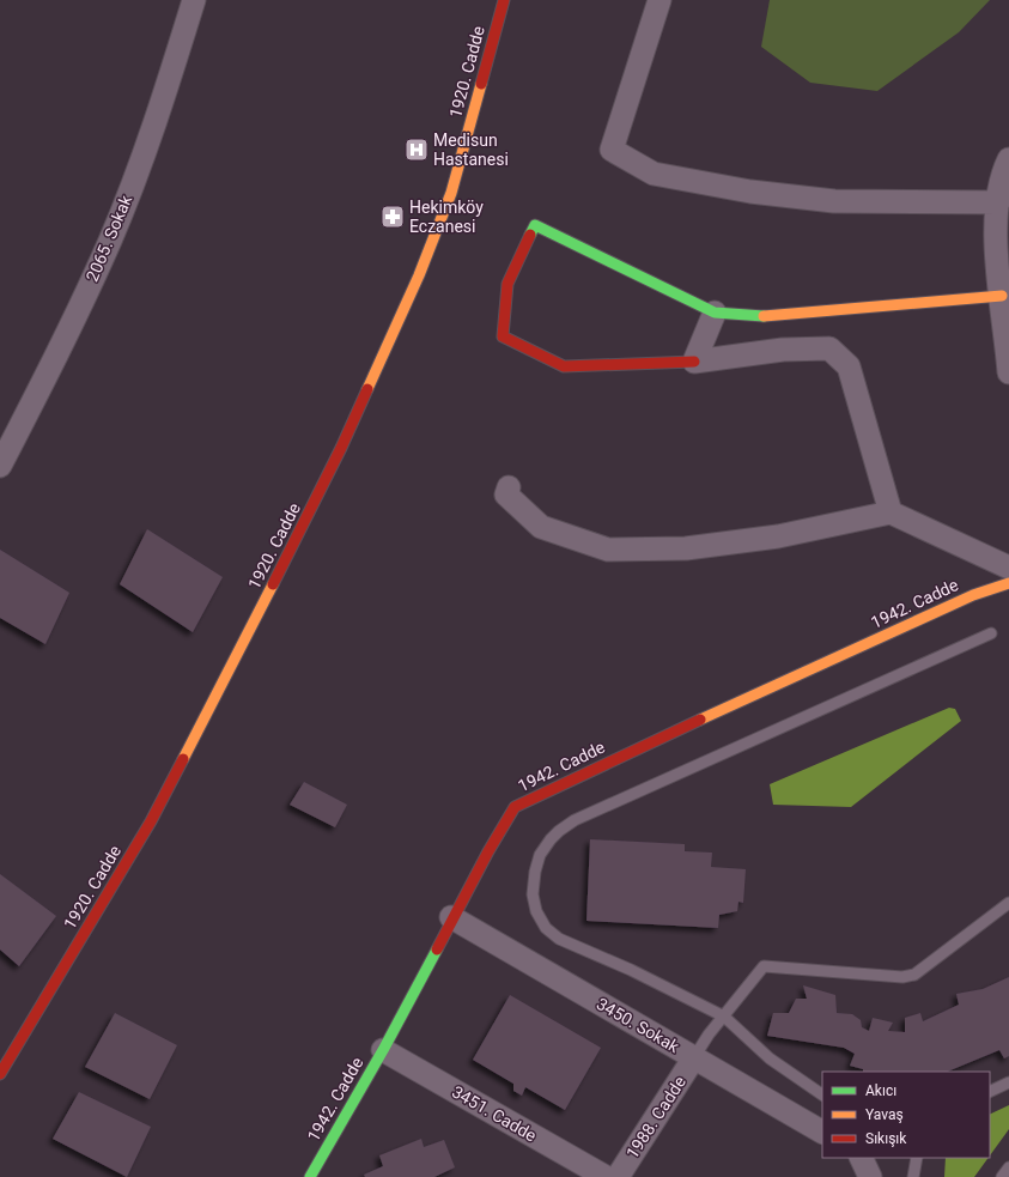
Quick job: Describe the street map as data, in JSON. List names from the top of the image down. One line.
{"streets":{"street":["1920. Cadde","2065. Sokak","1942. Cadde","3450. Sokak","3451. Cadde","1988. Cadde"]},"crossings":[["1942. Cadde","3450. Sokak"],["1942. Cadde","3451. Cadde"],["3450. Sokak","1988. Cadde"]],"places":{"hospital":["Medisun Hastanesi"],"pharmacy":["Hekimköy Eczanesi"]},"legend":["Akıcı","Yavaş","Sıkışık"]}
